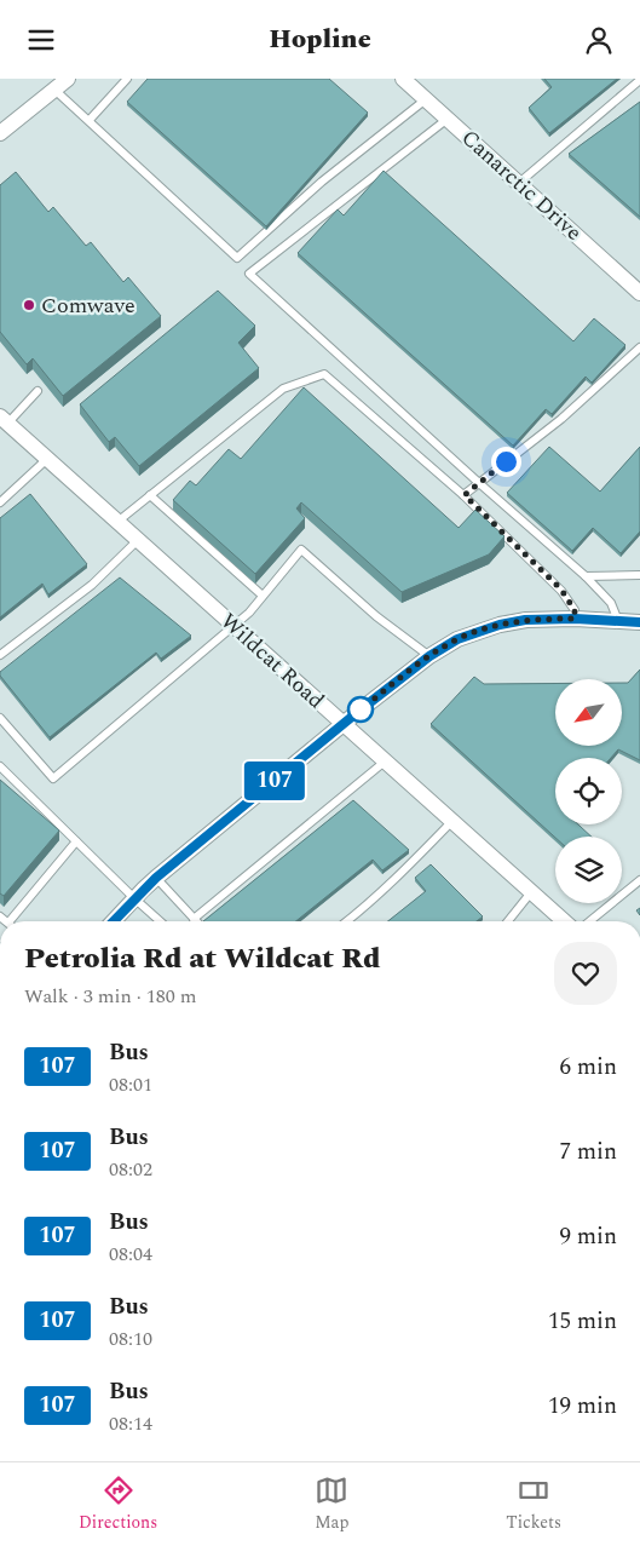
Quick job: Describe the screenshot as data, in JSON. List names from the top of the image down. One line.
{"streets":{"street":["Canarctic Drive","Wildcat Road"]},"places":["Comwave"],"lines":["bus line 107"],"north":"bottom left","page":{"header":"Hopline","on_map":"107","heading":["Petrolia Rd at Wildcat Rd","Walk · 3 min · 180 m"],"list":[{"mark":"107","name":"Bus","note":"08:01","value":"6 min"},{"mark":"107","name":"Bus","note":"08:02","value":"7 min"},{"mark":"107","name":"Bus","note":"08:04","value":"9 min"},{"mark":"107","name":"Bus","note":"08:10","value":"15 min"},{"mark":"107","name":"Bus","note":"08:14","value":"19 min"}],"tabs":["Directions","Map","Tickets"]}}
